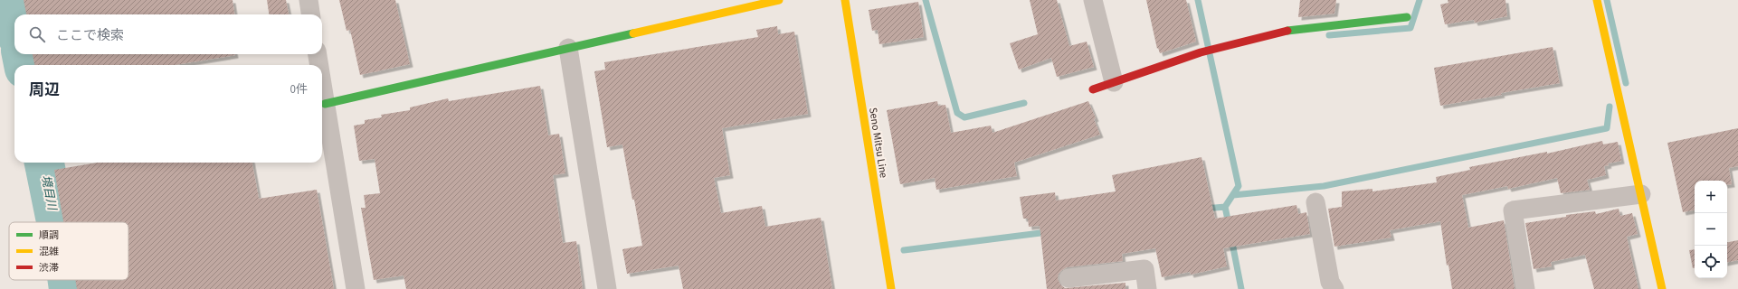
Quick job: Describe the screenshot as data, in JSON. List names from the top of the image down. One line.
{"streets":{"street":["Seno Mitsu Line"]},"water":["境目川"],"legend":["順調","混雑","渋滞"],"page":{"search":"ここで検索","heading":["周辺","0件"],"map_buttons":["+","−"]}}
